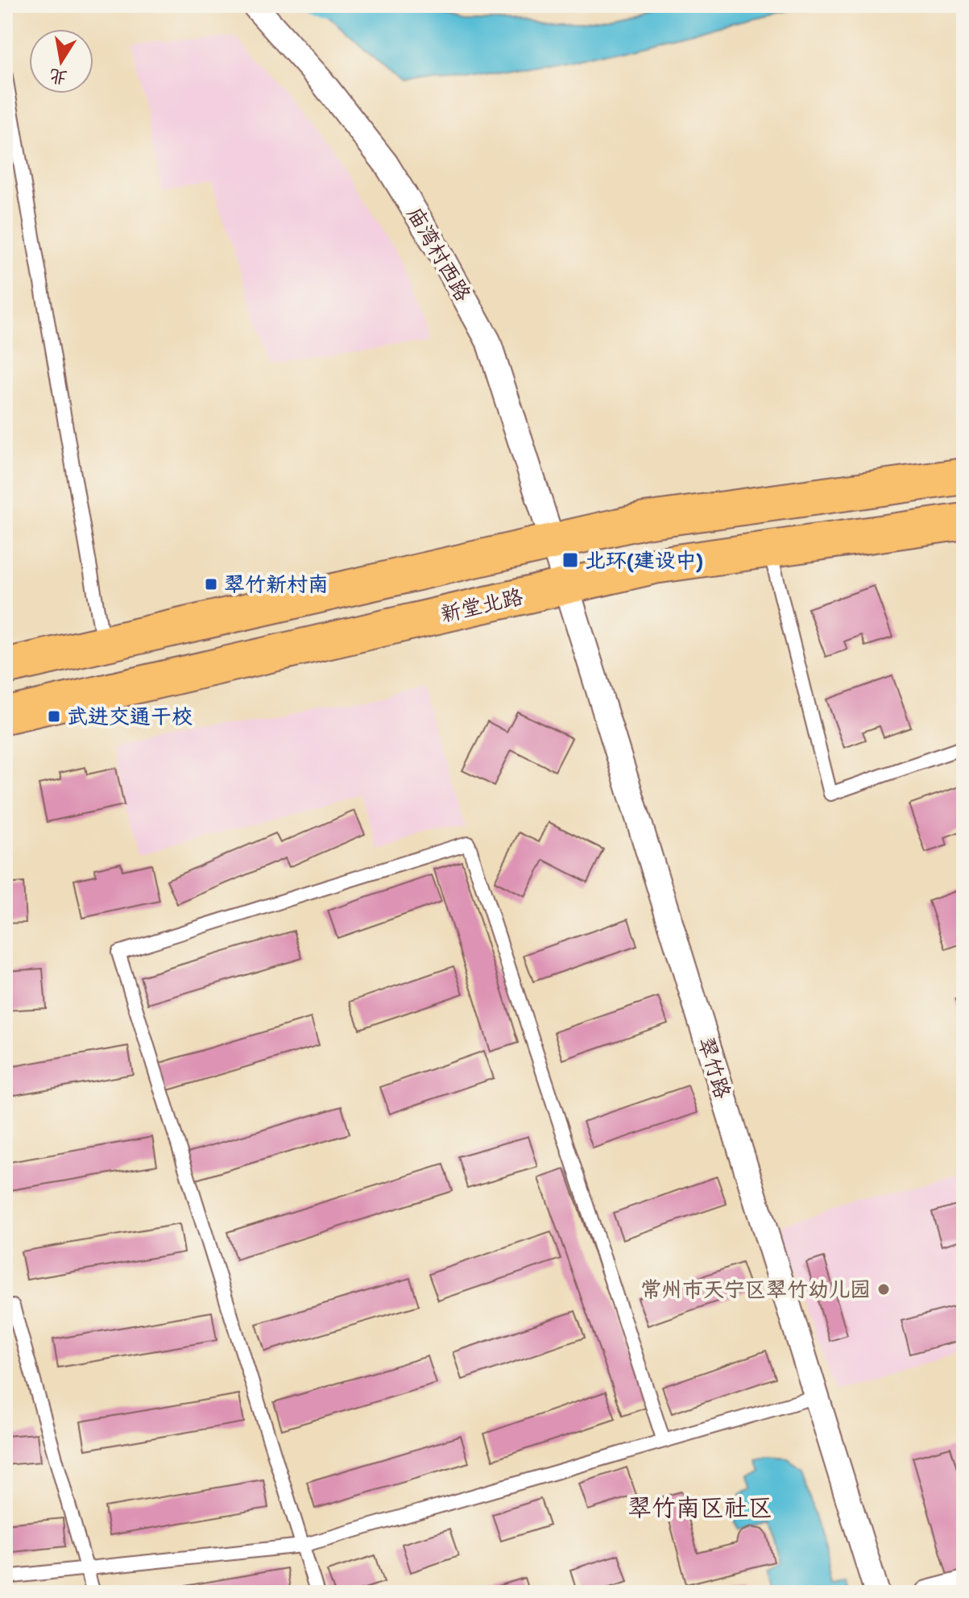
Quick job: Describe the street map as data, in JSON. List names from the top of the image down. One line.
{"streets":{"main road":["新堂北路"],"street":["庙湾村西路","翠竹路"]},"crossings":[["庙湾村西路","翠竹路"],["新堂北路","翠竹路"]],"districts":["翠竹南区社区"],"places":{"transit":["北环(建设中)","翠竹新村南","武进交通干校"],"other":["常州市天宁区翠竹幼儿园"]},"north":"bottom"}
